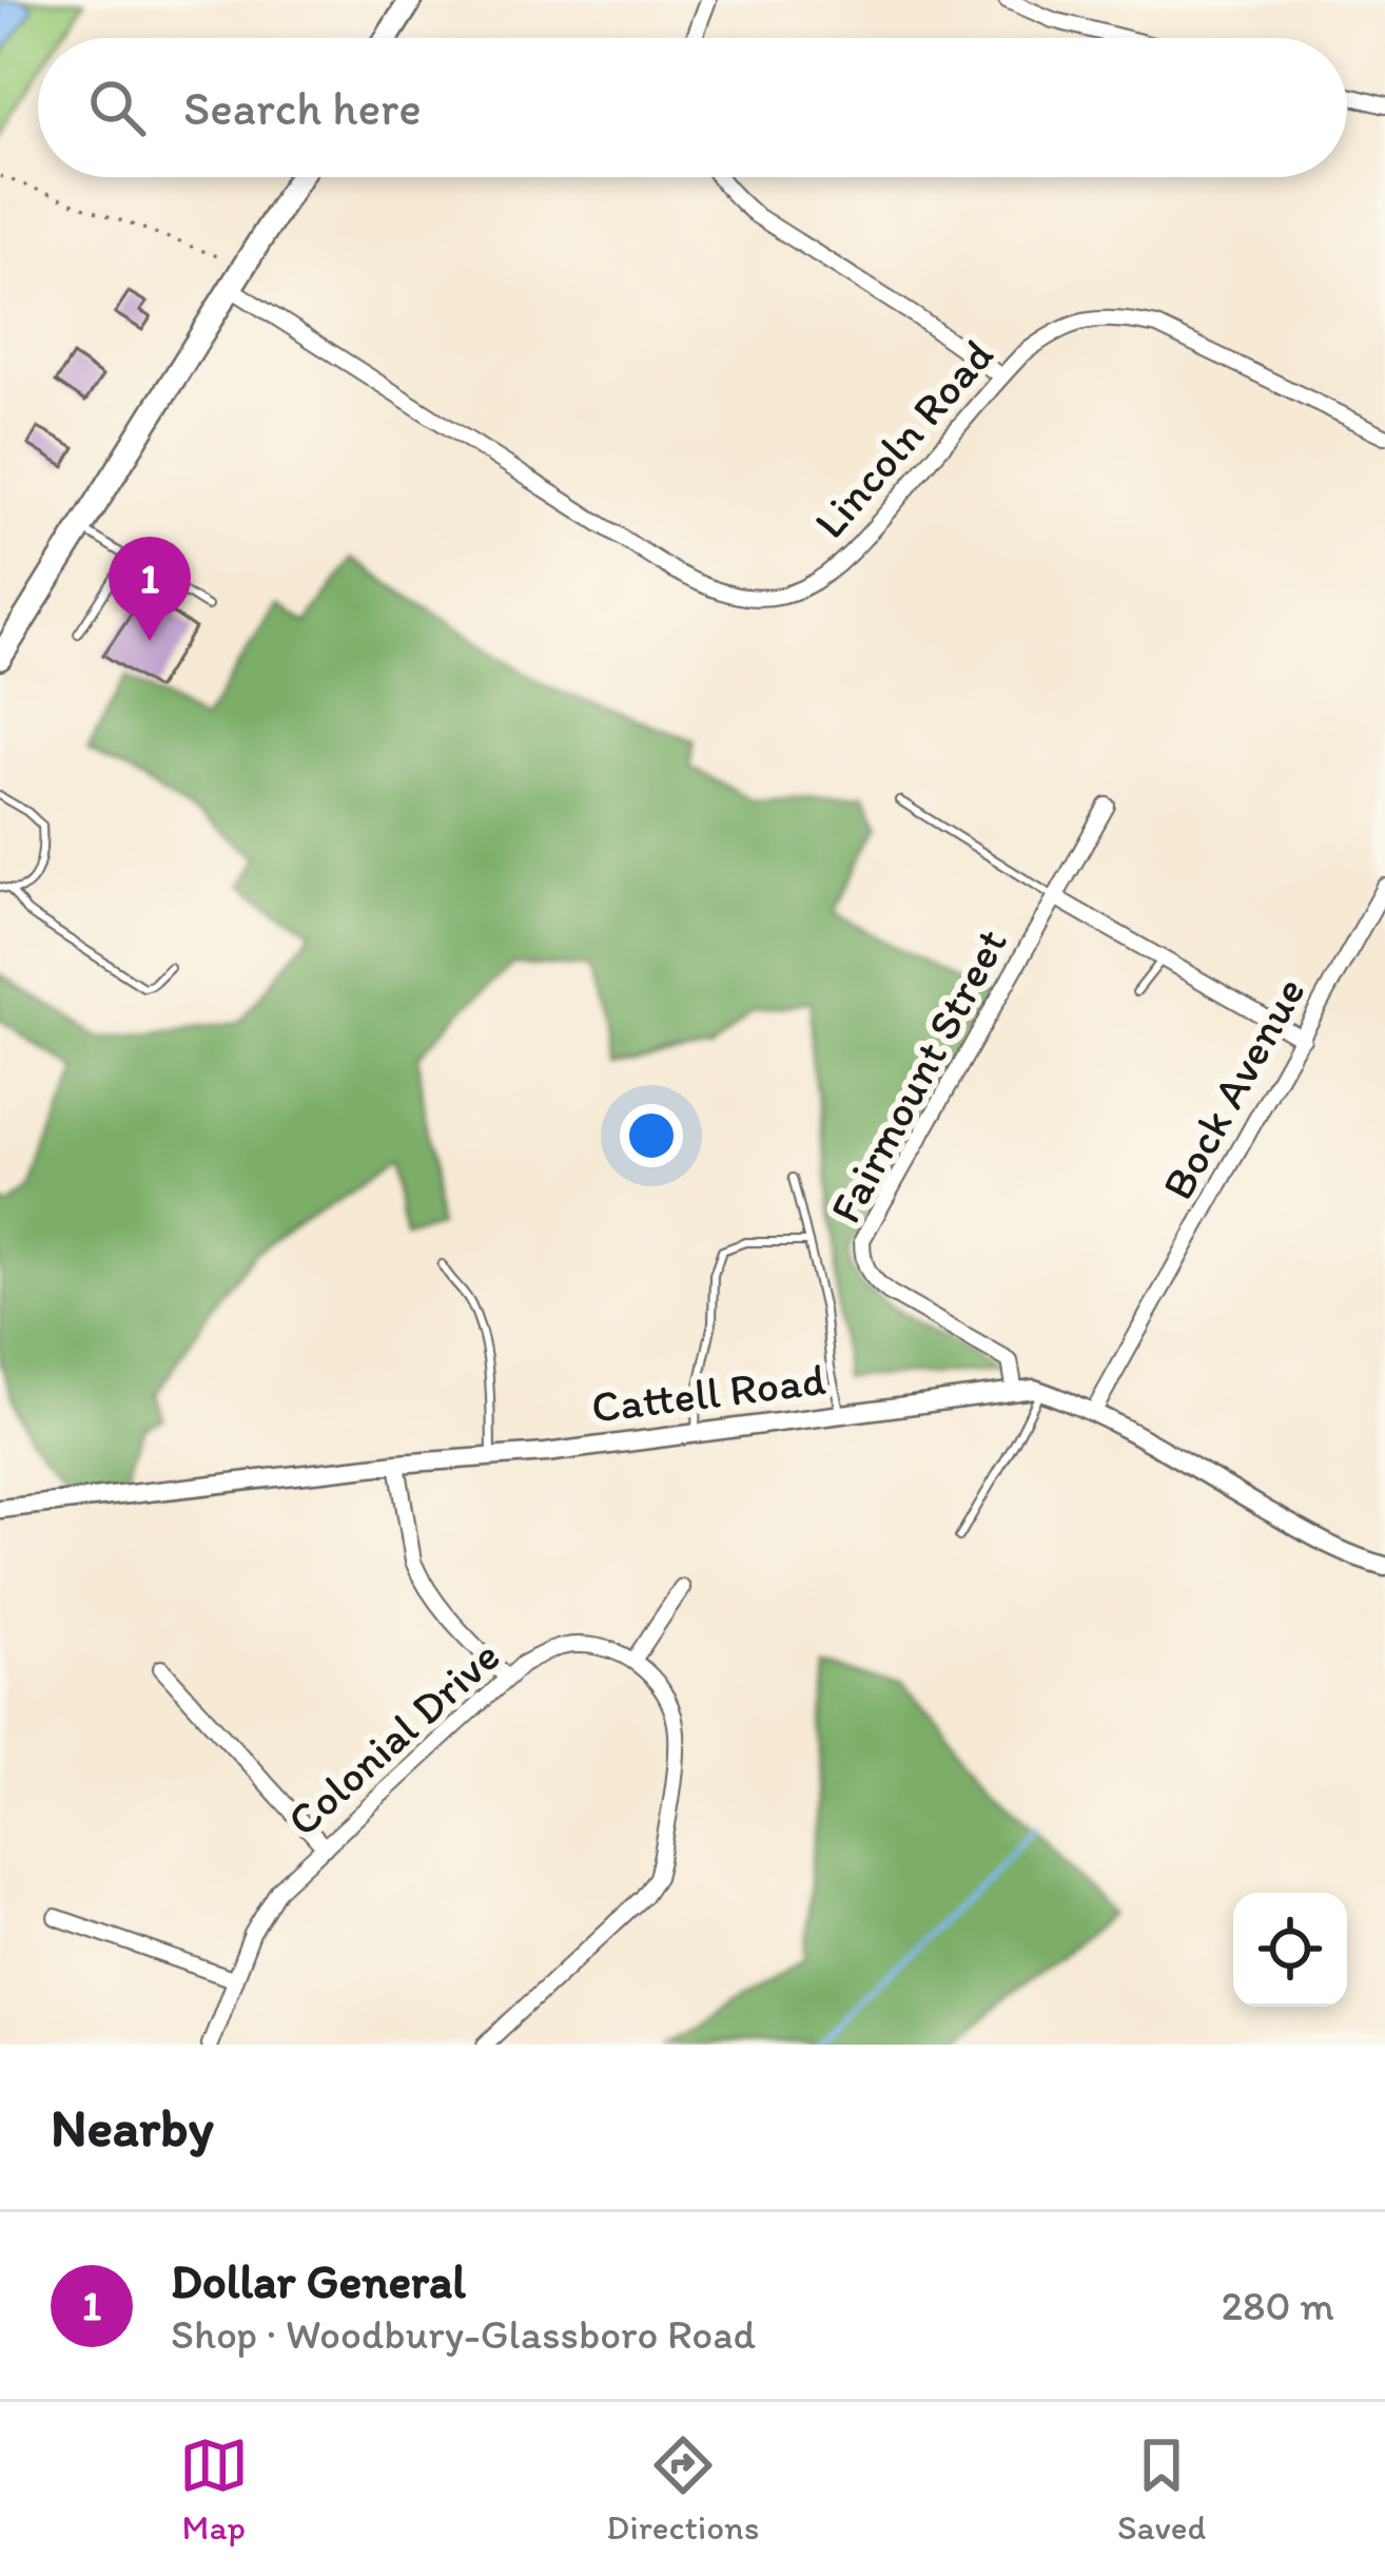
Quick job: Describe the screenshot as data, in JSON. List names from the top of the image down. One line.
{"streets":{"street":["Lincoln Road","Fairmount Street","Bock Avenue","Cattell Road","Colonial Drive"]},"crossings":[["Fairmount Street","Cattell Road"],["Bock Avenue","Cattell Road"]],"page":{"search":"Search here","pins":"1","heading":"Nearby","list":[{"mark":"1","name":"Dollar General","note":"Shop · Woodbury-Glassboro Road","value":"280 m"}],"nav":["Map","Directions","Saved"]}}
